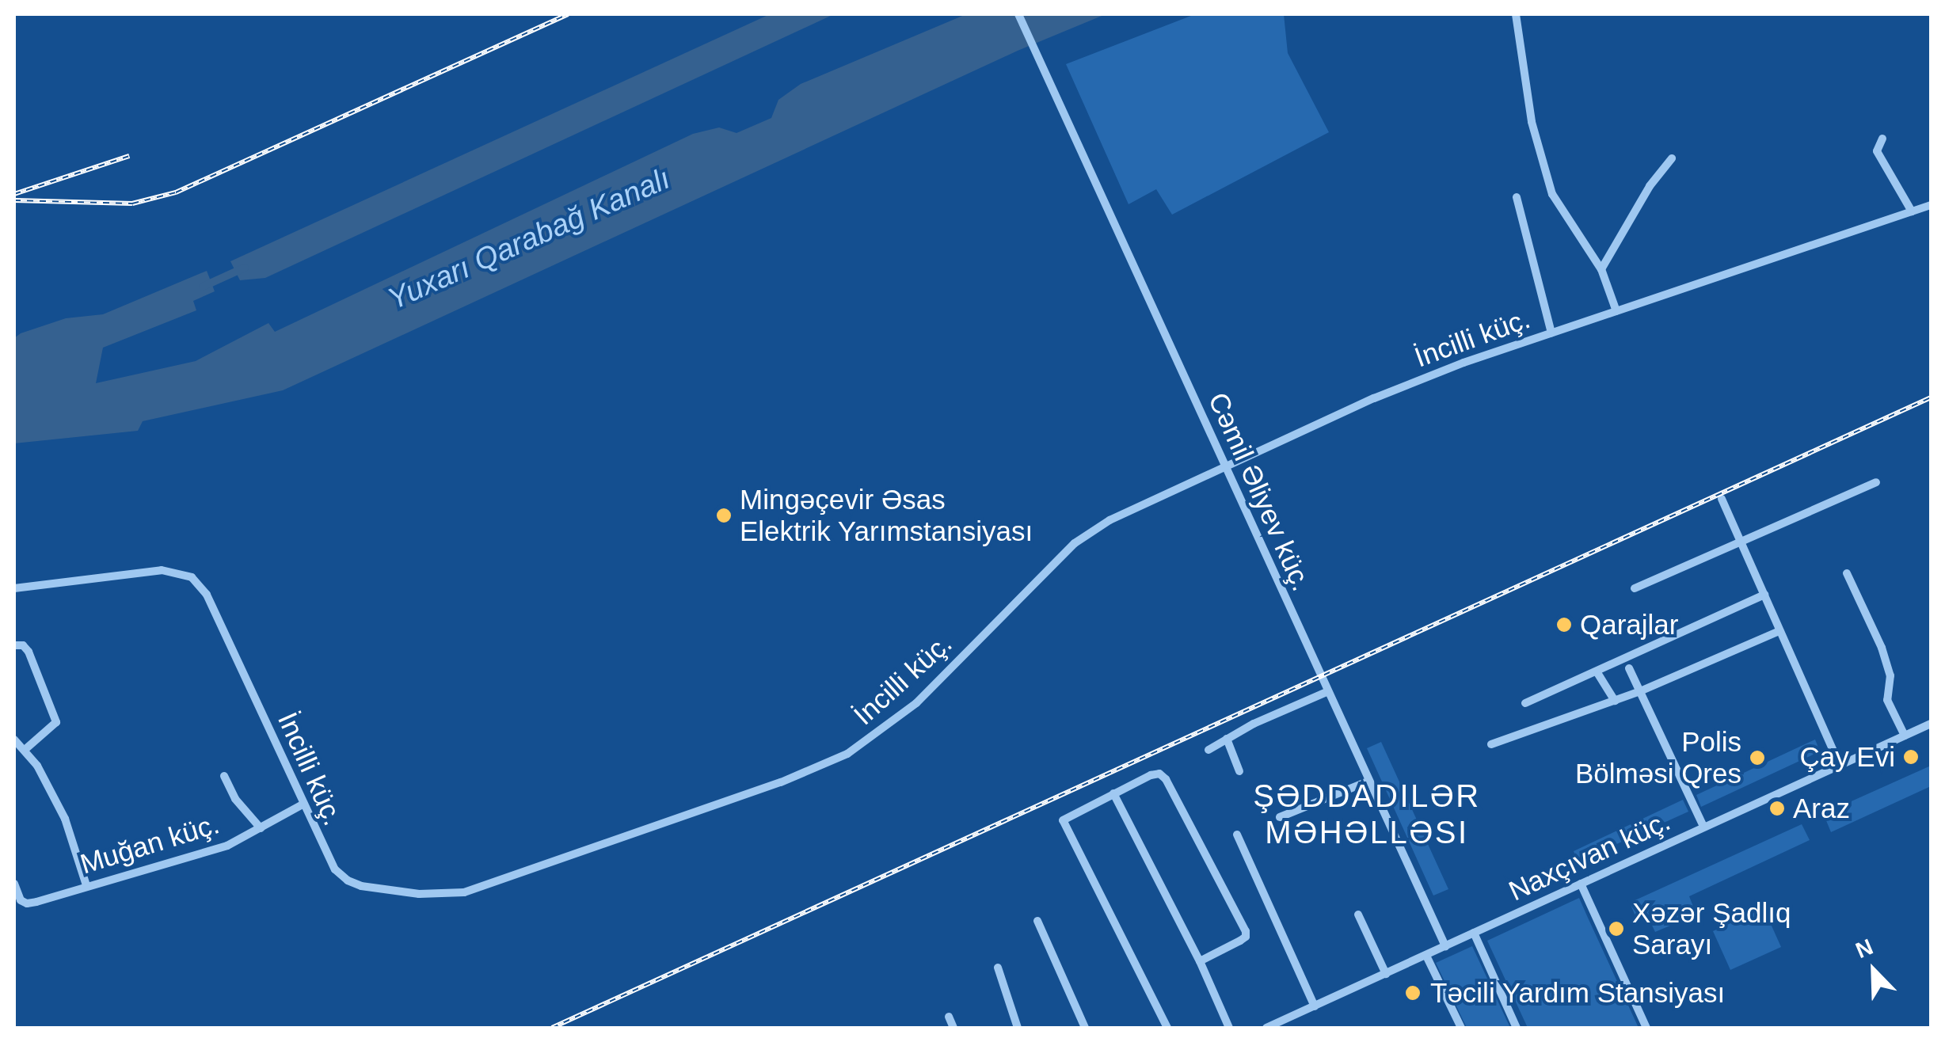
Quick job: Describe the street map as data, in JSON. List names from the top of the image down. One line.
{"streets":{"street":["İncilli küç.","Cəmil Əliyev küç.","Muğan küç.","Naxçıvan küç."]},"crossings":[["İncilli küç.","Cəmil Əliyev küç."],["İncilli küç.","Muğan küç."],["Cəmil Əliyev küç.","Naxçıvan küç."]],"districts":["ŞƏDDADILƏR MƏHƏLLƏSI"],"water":["Yuxarı Qarabağ Kanalı"],"places":["Mingəçevir Əsas Elektrik Yarımstansiyası","Qarajlar","Çay Evi","Polis Bölməsi Qres","Araz","Xəzər Şadlıq Sarayı","Təcili Yardım Stansiyası"],"north":"top left"}
